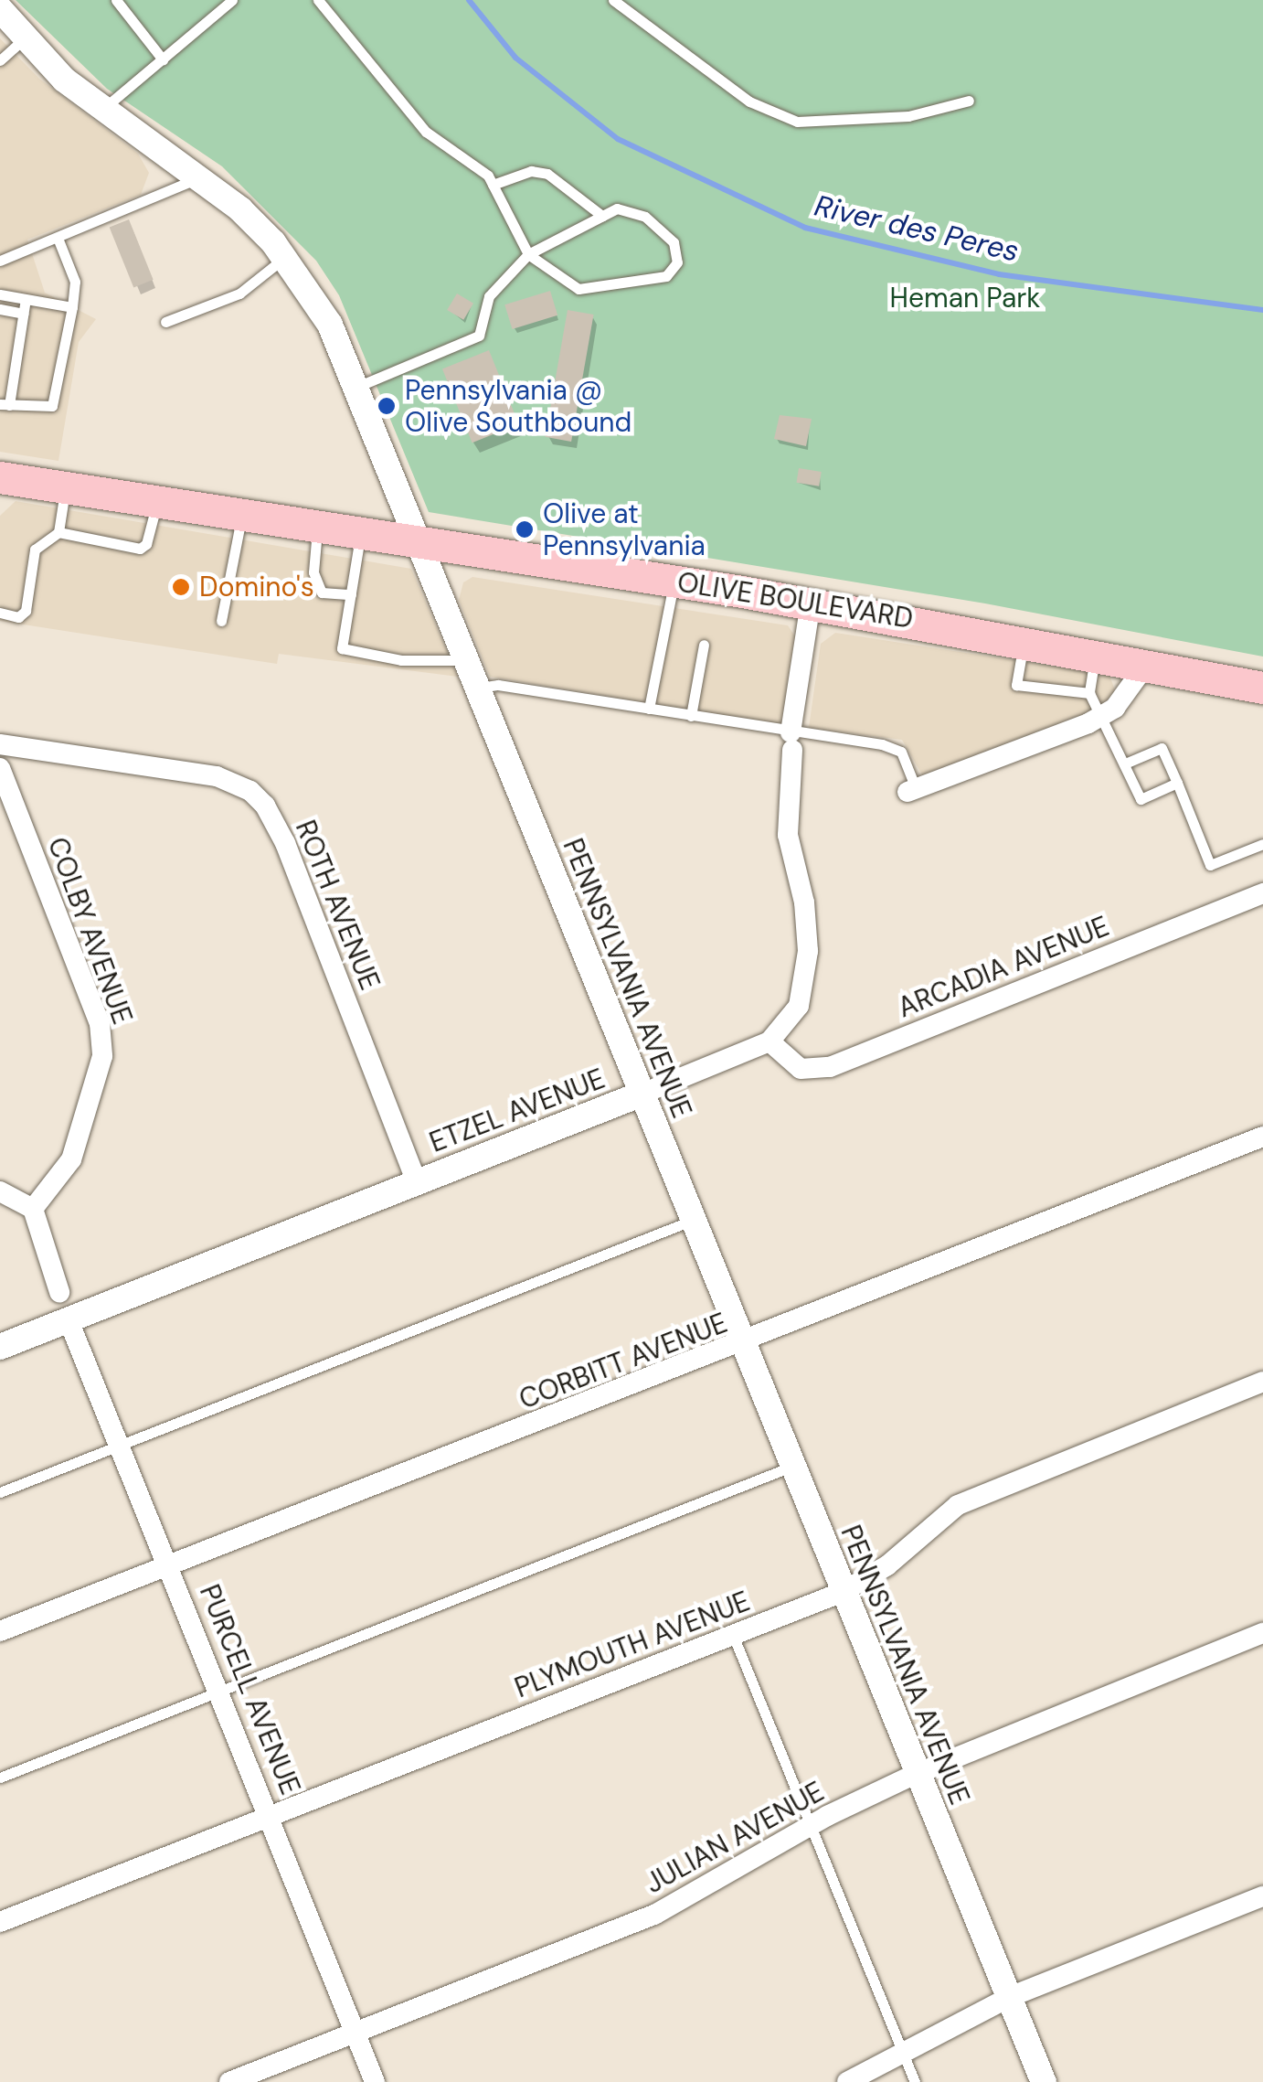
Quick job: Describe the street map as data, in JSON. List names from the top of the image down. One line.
{"streets":{"main road":["OLIVE BOULEVARD"],"street":["ROTH AVENUE","COLBY AVENUE","ARCADIA AVENUE","PENNSYLVANIA AVENUE","ETZEL AVENUE","CORBITT AVENUE","PLYMOUTH AVENUE","PURCELL AVENUE","JULIAN AVENUE"]},"crossings":[["OLIVE BOULEVARD","PENNSYLVANIA AVENUE"],["OLIVE BOULEVARD","ETZEL AVENUE"],["ROTH AVENUE","ETZEL AVENUE"],["ARCADIA AVENUE","ETZEL AVENUE"],["PENNSYLVANIA AVENUE","ETZEL AVENUE"],["PENNSYLVANIA AVENUE","CORBITT AVENUE"],["PENNSYLVANIA AVENUE","PLYMOUTH AVENUE"],["PENNSYLVANIA AVENUE","JULIAN AVENUE"],["ETZEL AVENUE","PURCELL AVENUE"],["CORBITT AVENUE","PURCELL AVENUE"],["PLYMOUTH AVENUE","PURCELL AVENUE"],["PURCELL AVENUE","JULIAN AVENUE"]],"water":["River des Peres"],"parks":["Heman Park"],"places":["Pennsylvania @ Olive Southbound","Olive at Pennsylvania","Domino's"]}
